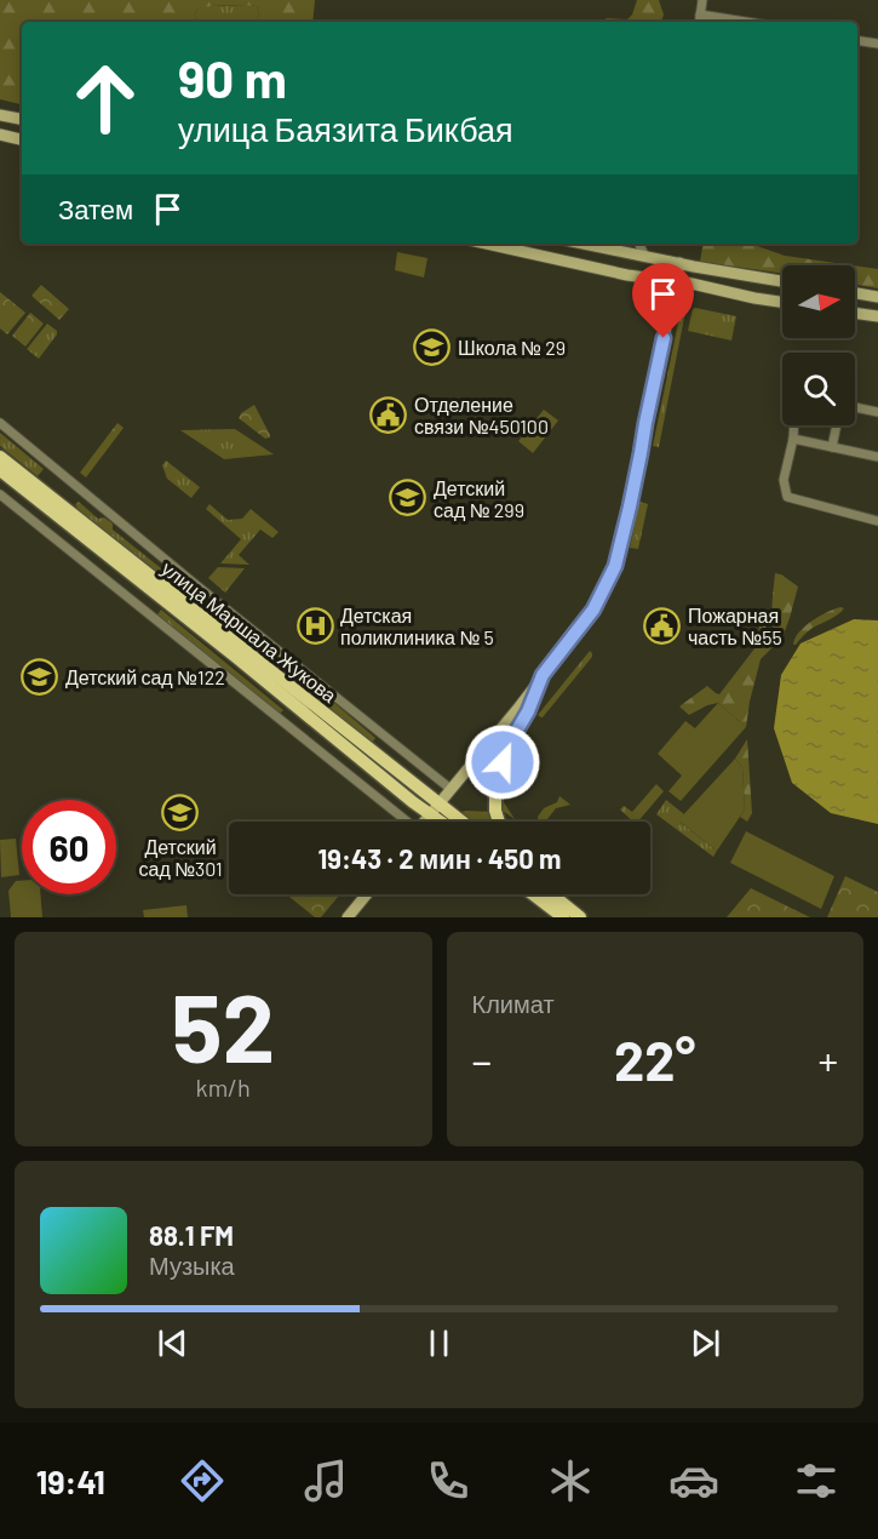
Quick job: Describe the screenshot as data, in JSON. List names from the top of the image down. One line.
{"streets":{"main road":["улица Маршала Жукова"]},"places":{"school or university":["Школа № 29","Детский сад № 299","Детский сад №122","Детский сад №301"],"public building":["Отделение связи №450100","Пожарная часть №55"],"hospital":["Детская поликлиника № 5"]},"north":"right","page":{"turn":["90 m","улица Баязита Бикбая"],"then":"Затем","limit":"60","trip":"19:43 · 2 мин · 450 m","tile":[["52","km/h"],"Климат"],"heat":["−","22°","+"],"song":["88.1 FM","Музыка"],"tabs":"19:41"}}
